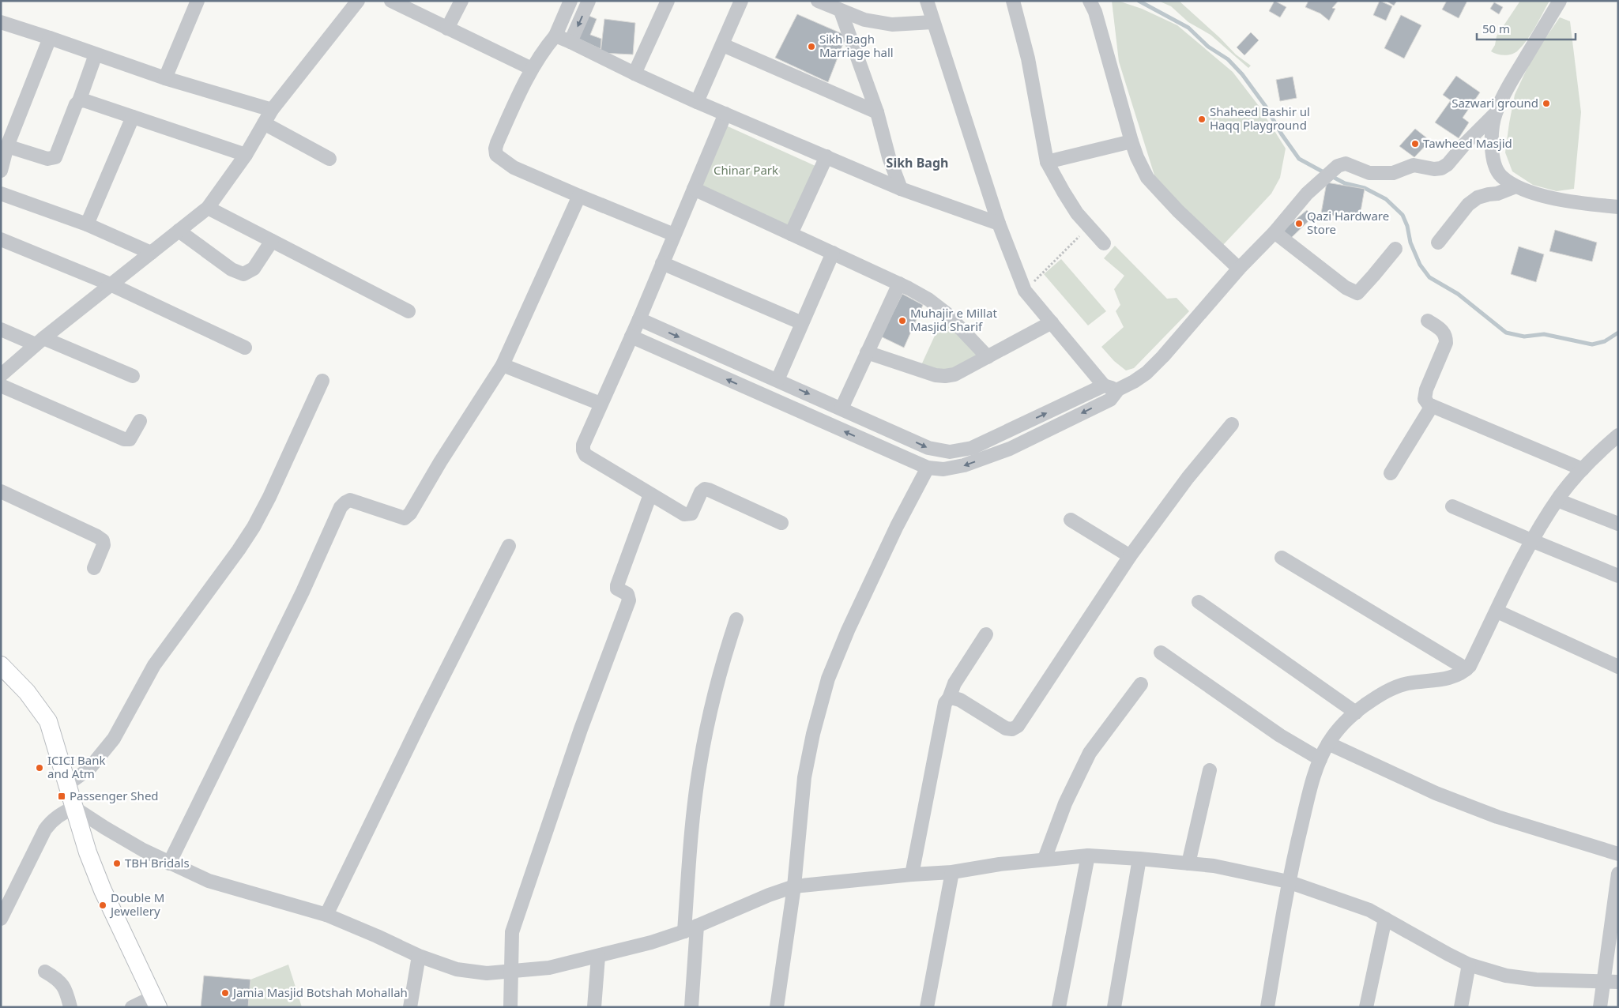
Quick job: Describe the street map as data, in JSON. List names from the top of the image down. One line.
{"districts":["Sikh Bagh"],"parks":["Chinar Park"],"places":{"other":["Sikh Bagh Marriage hall","Sazwari ground","Shaheed Bashir ul Haqq Playground","Tawheed Masjid","Qazi Hardware Store","Muhajir e Millat Masjid Sharif","ICICI Bank and Atm","TBH Bridals","Double M Jewellery","Jamia Masjid Botshah Mohallah"],"transit":["Passenger Shed"]},"scale_bar":"50 m"}
